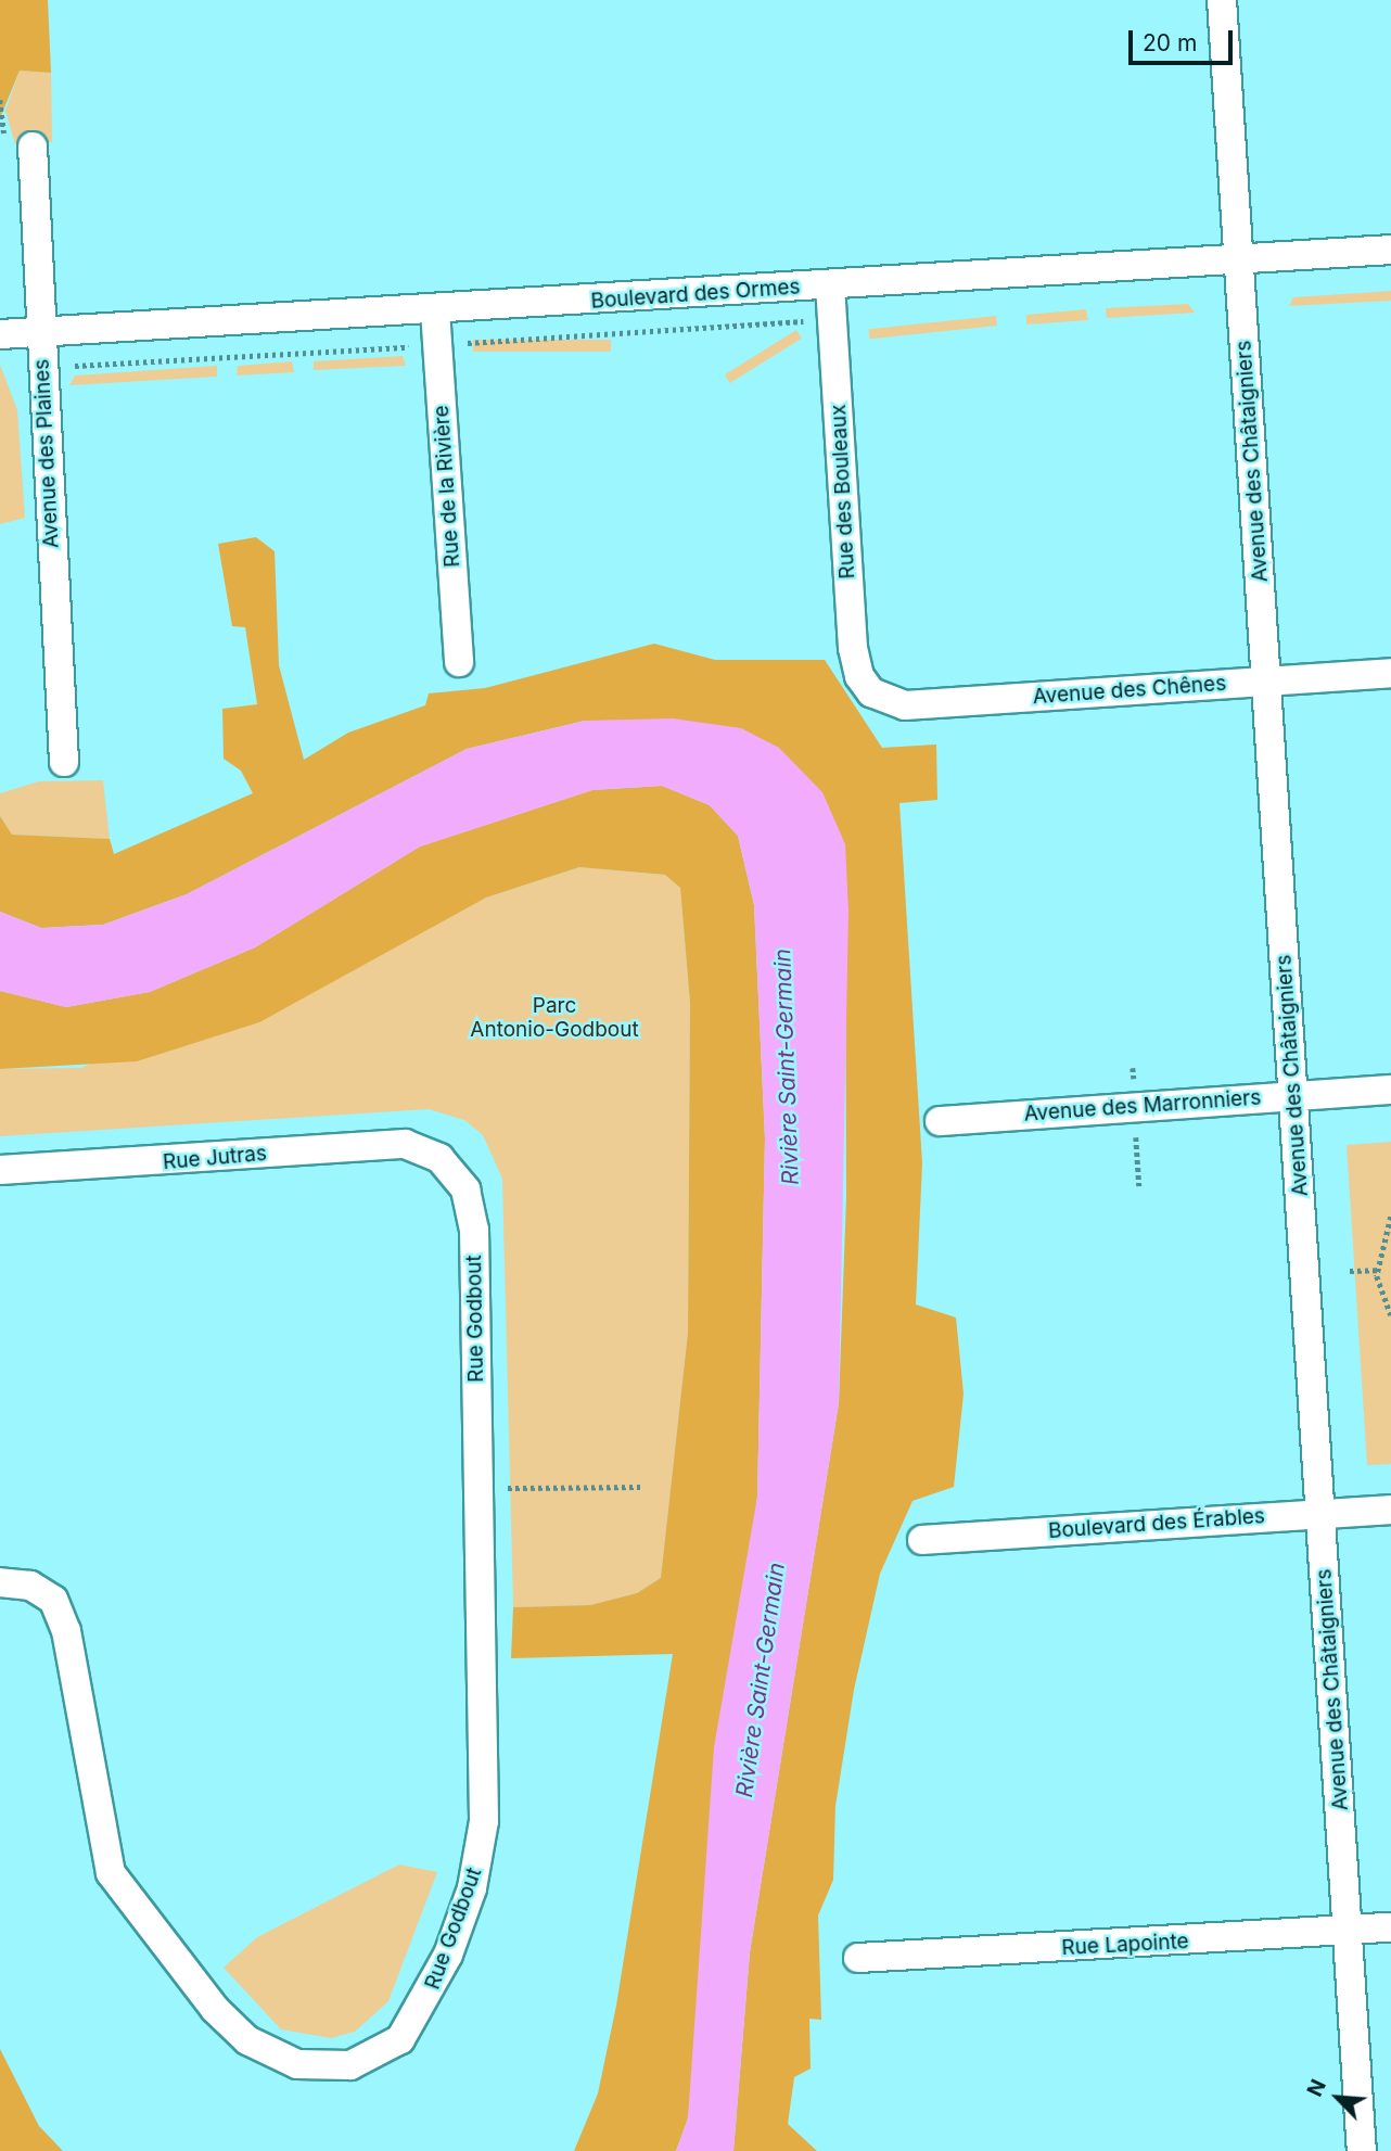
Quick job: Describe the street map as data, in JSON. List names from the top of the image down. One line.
{"streets":{"street":["Boulevard des Ormes","Avenue des Plaines","Avenue des Châtaigniers","Rue de la Rivière","Rue des Bouleaux","Avenue des Chênes","Avenue des Marronniers","Rue Jutras","Rue Godbout","Boulevard des Érables","Rue Lapointe"]},"crossings":[["Boulevard des Ormes","Avenue des Plaines"],["Boulevard des Ormes","Avenue des Châtaigniers"],["Boulevard des Ormes","Rue de la Rivière"],["Boulevard des Ormes","Rue des Bouleaux"],["Avenue des Châtaigniers","Avenue des Chênes"],["Avenue des Châtaigniers","Avenue des Marronniers"],["Avenue des Châtaigniers","Boulevard des Érables"],["Avenue des Châtaigniers","Rue Lapointe"],["Rue des Bouleaux","Avenue des Chênes"],["Rue Jutras","Rue Godbout"]],"water":["Rivière Saint-Germain"],"parks":["Parc Antonio-Godbout"],"scale_bar":"20 m","north":"top left"}
